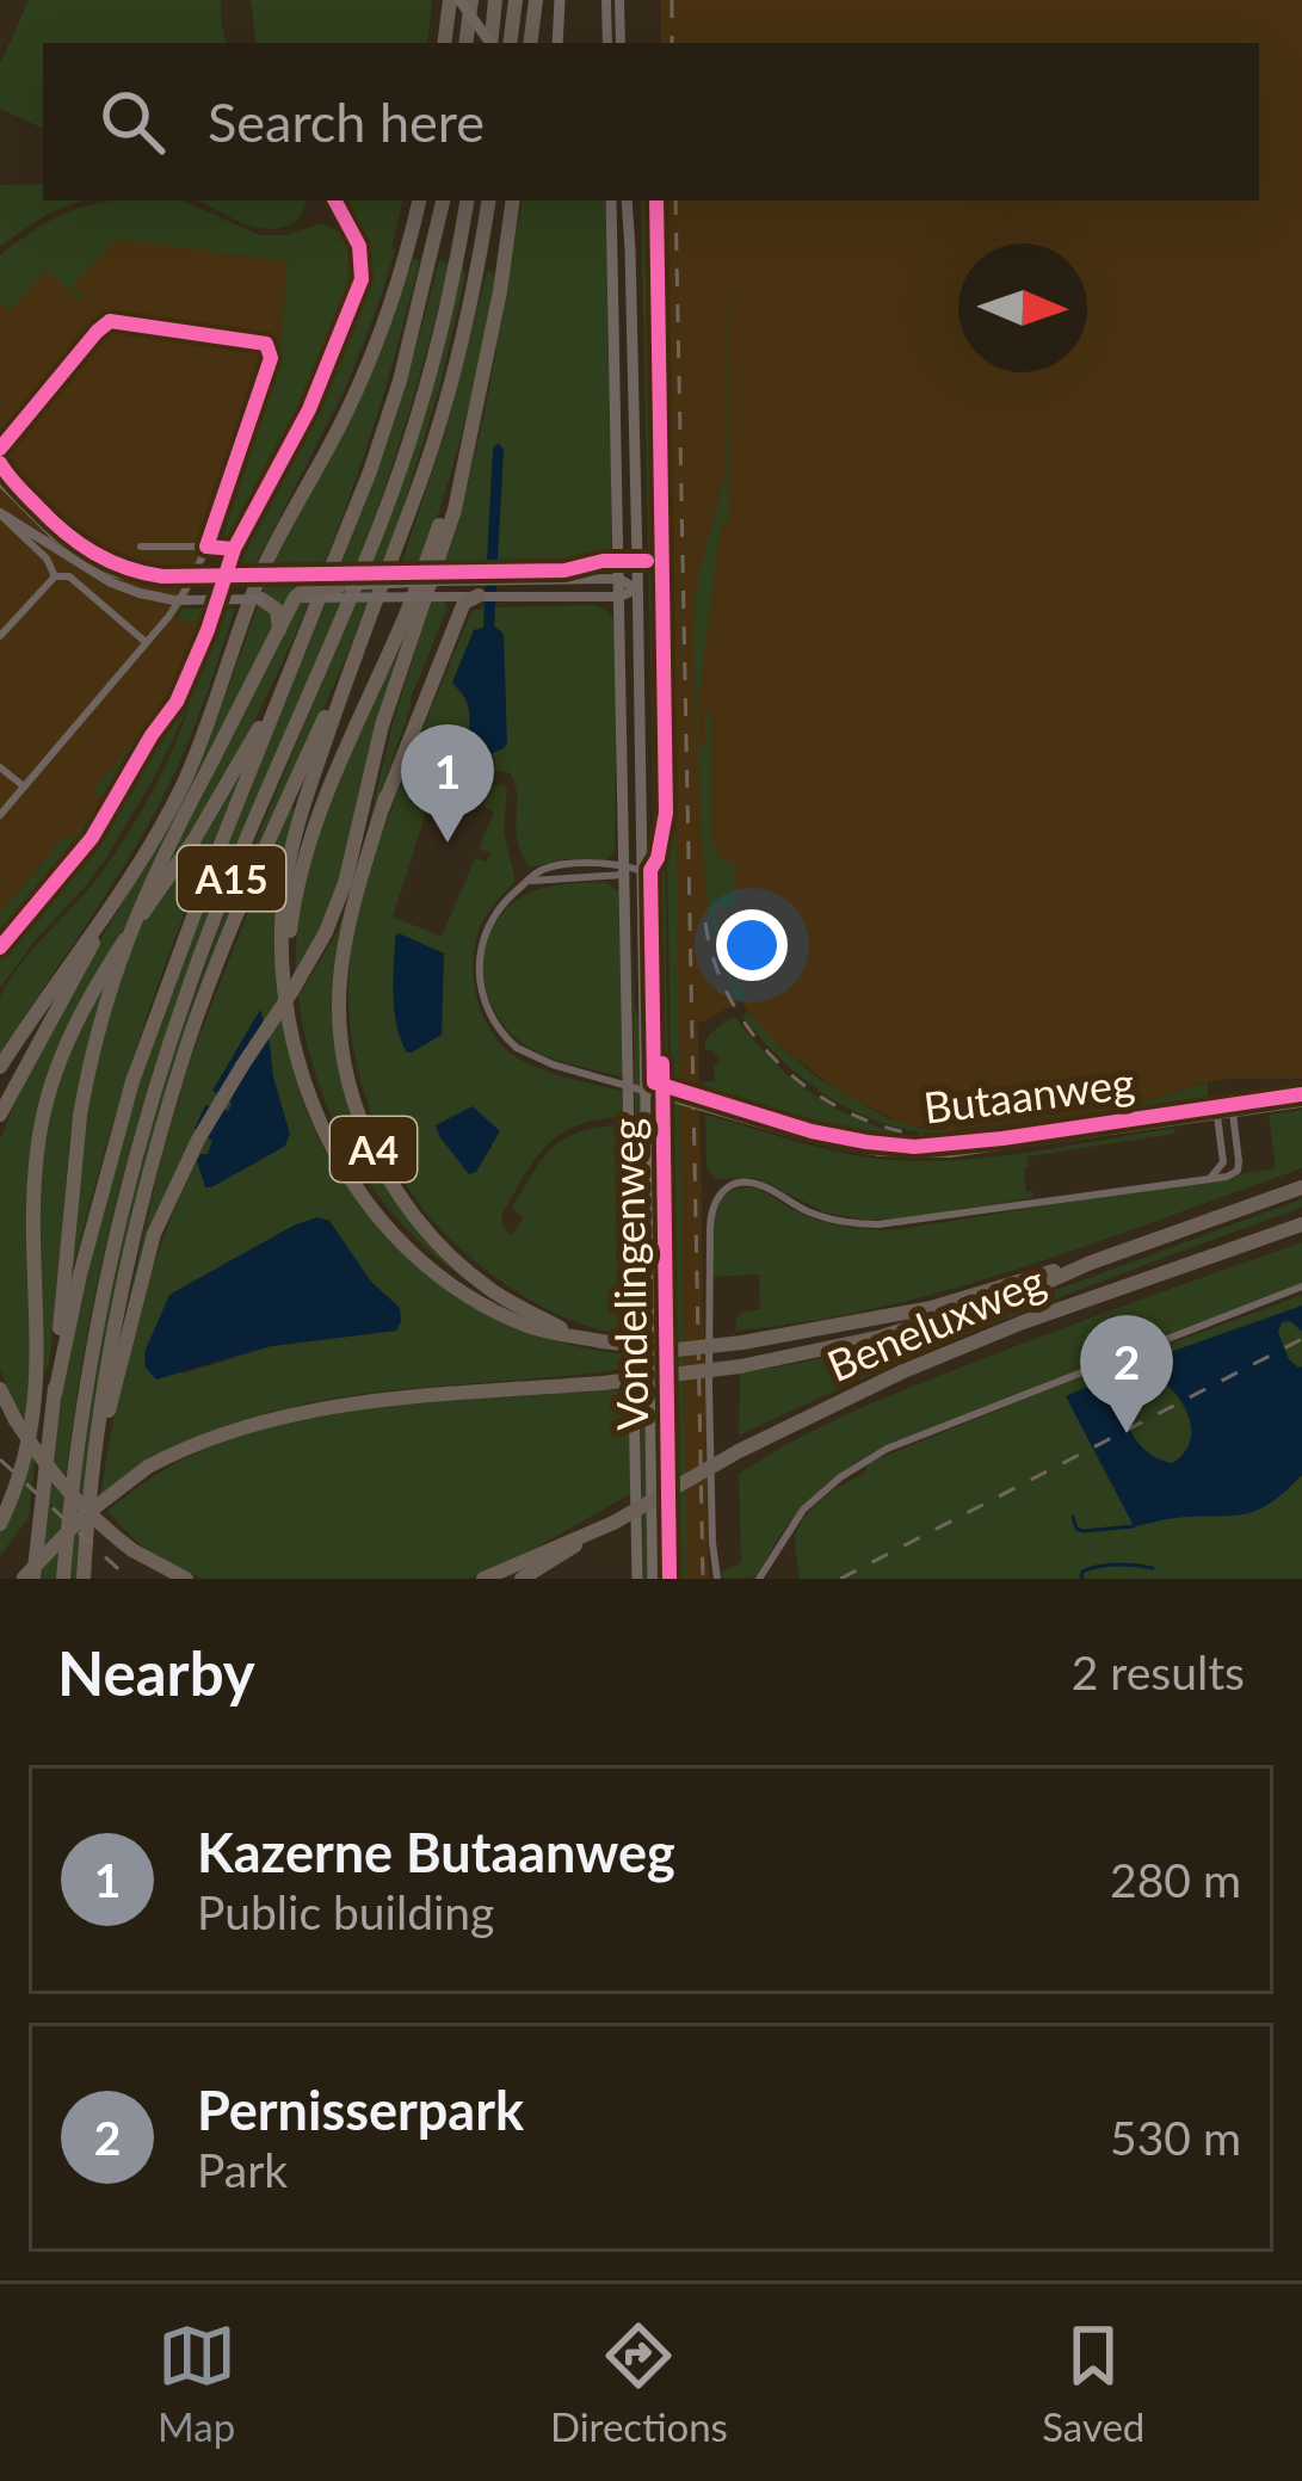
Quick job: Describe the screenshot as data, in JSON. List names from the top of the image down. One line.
{"streets":{"highway":["A15","A4","Beneluxweg"],"main road":["Vondelingenweg"],"street":["Butaanweg"]},"crossings":[["A15","A4"],["A4","Beneluxweg"]],"north":"right","page":{"search":"Search here","pins":["1","2"],"heading":["Nearby","2 results"],"list":[{"mark":"1","name":"Kazerne Butaanweg","note":"Public building","value":"280 m"},{"mark":"2","name":"Pernisserpark","note":"Park","value":"530 m"}],"nav":["Map","Directions","Saved"]}}
